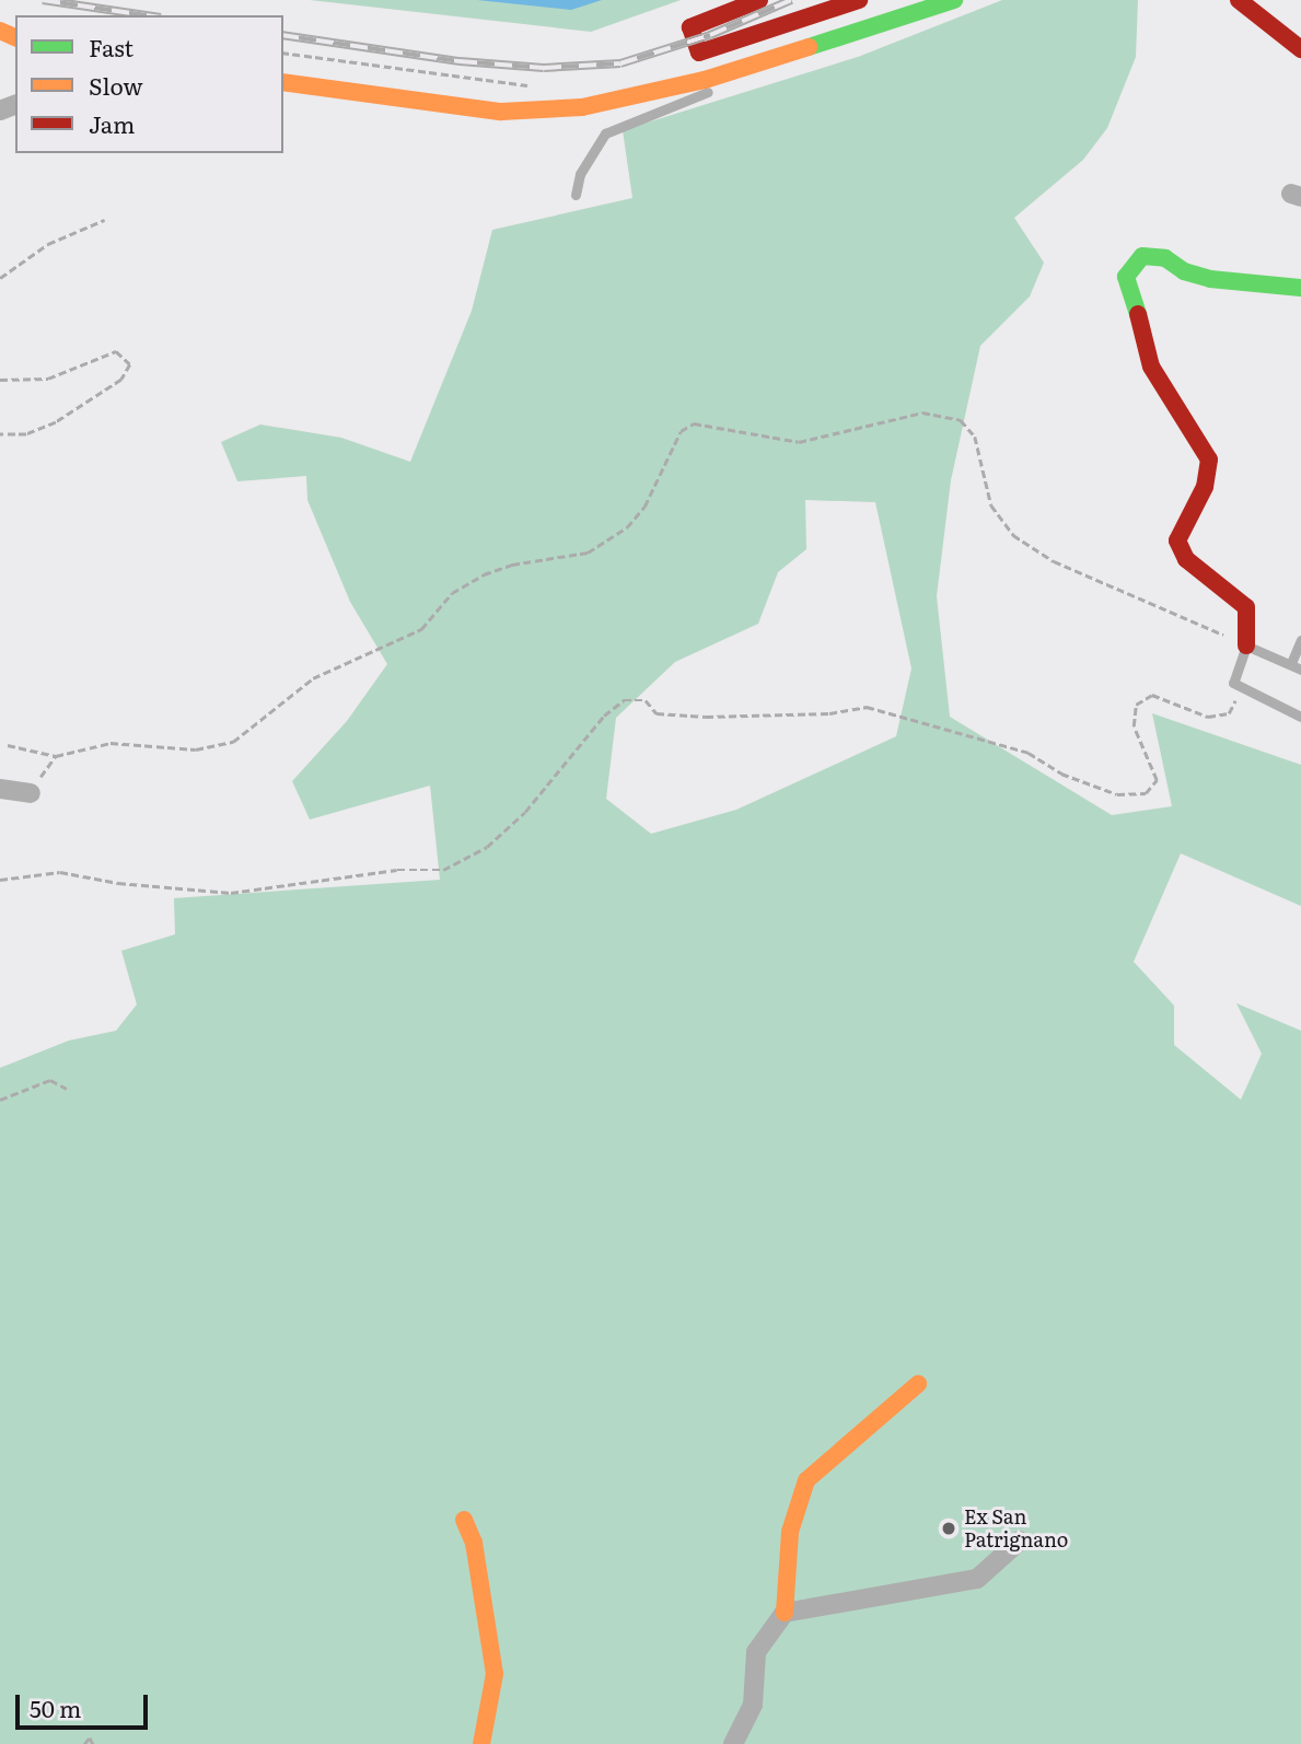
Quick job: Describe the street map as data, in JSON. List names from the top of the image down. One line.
{"places":["Ex San Patrignano"],"legend":["Fast","Slow","Jam"],"scale_bar":"50 m"}
